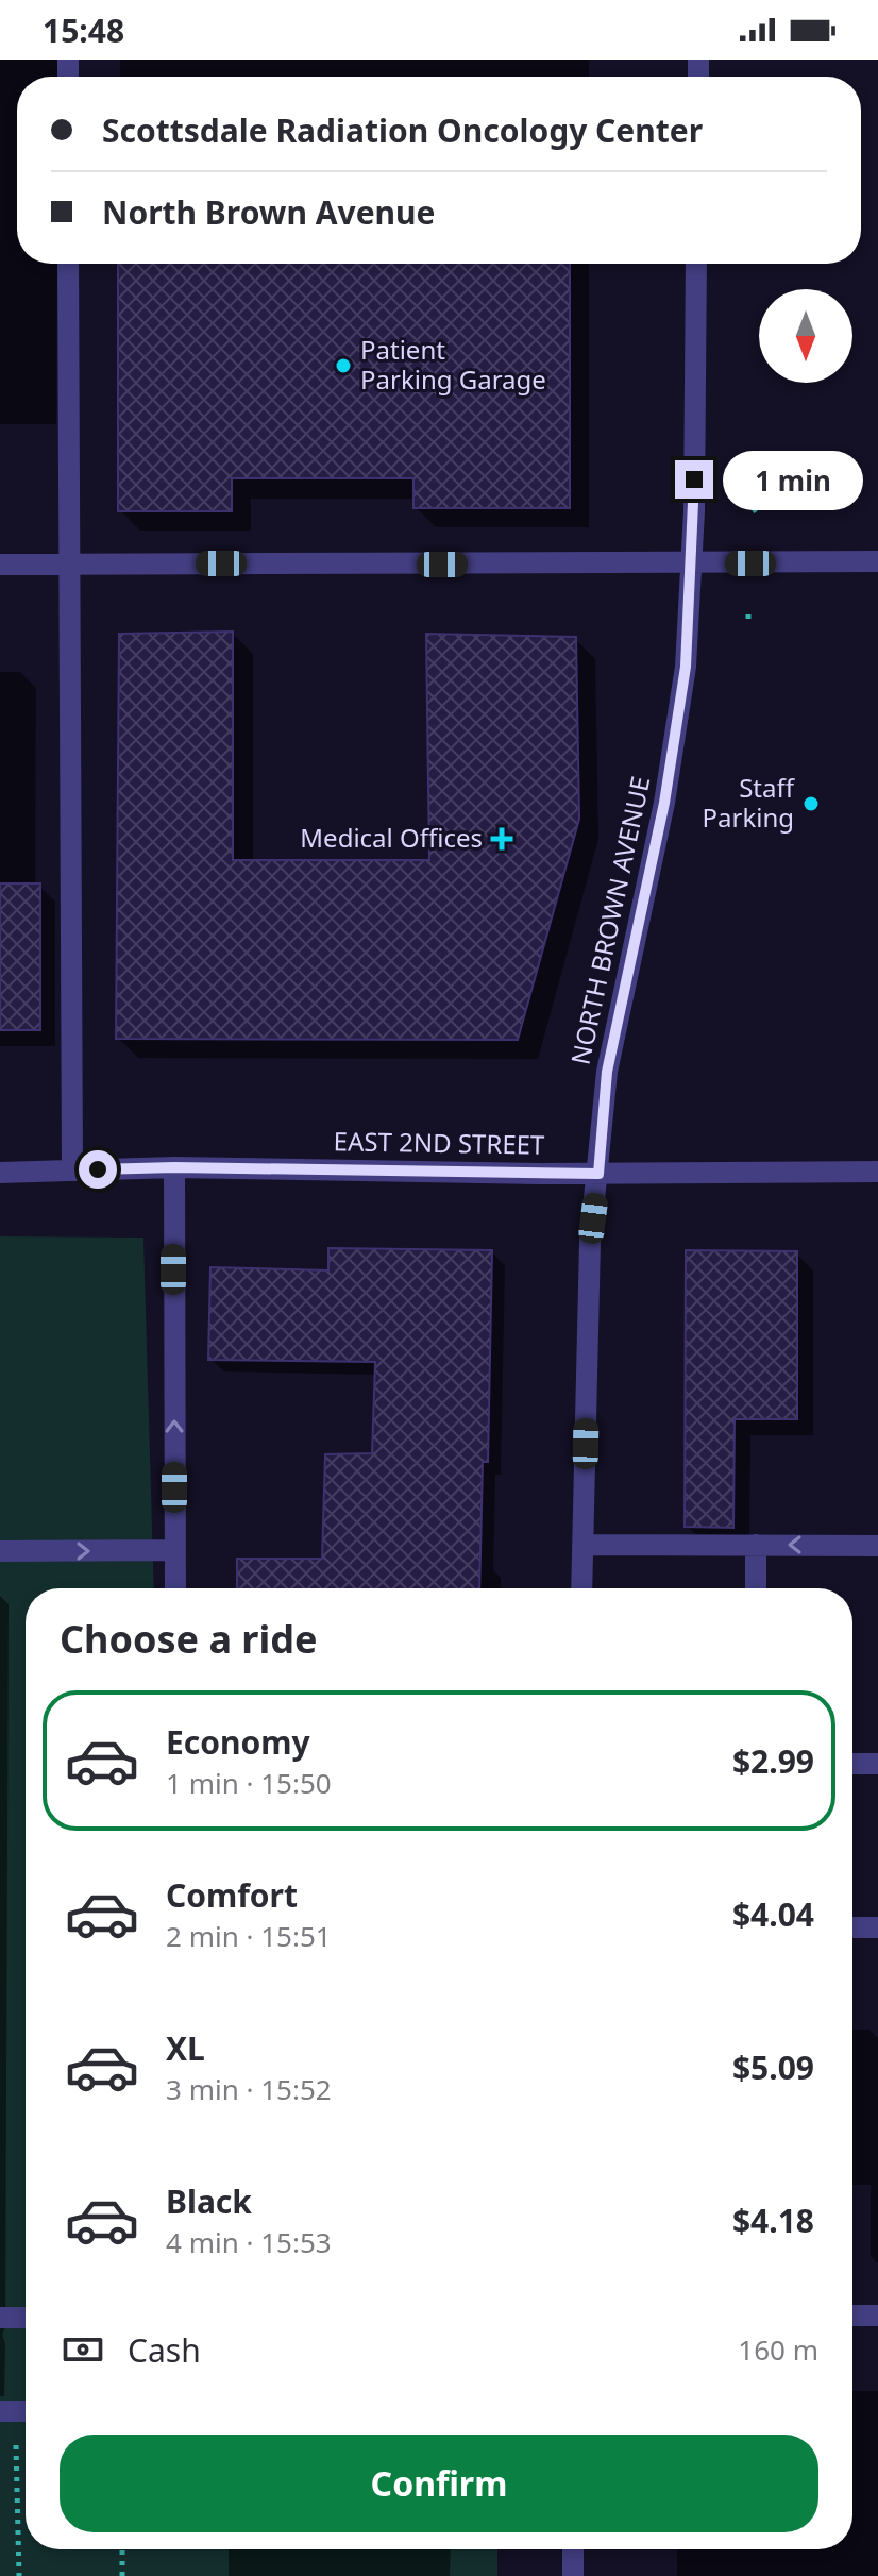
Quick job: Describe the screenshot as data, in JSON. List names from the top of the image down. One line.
{"streets":{"street":["NORTH BROWN AVENUE","EAST 2ND STREET"]},"crossings":[["NORTH BROWN AVENUE","EAST 2ND STREET"]],"places":{"other":["Patient Parking Garage","Staff Parking"],"health":["Medical Offices"]},"north":"bottom","page":{"status":"15:48","banner":["Scottsdale Radiation Oncology Center","North Brown Avenue"],"bubble":"1 min","heading":"Choose a ride","list":[{"name":"Economy","note":"1 min · 15:50","value":"$2.99"},{"name":"Comfort","note":"2 min · 15:51","value":"$4.04"},{"name":"XL","note":"3 min · 15:52","value":"$5.09"},{"name":"Black","note":"4 min · 15:53","value":"$4.18"}],"pay":["Cash","160 m"],"buttons":"Confirm"}}
